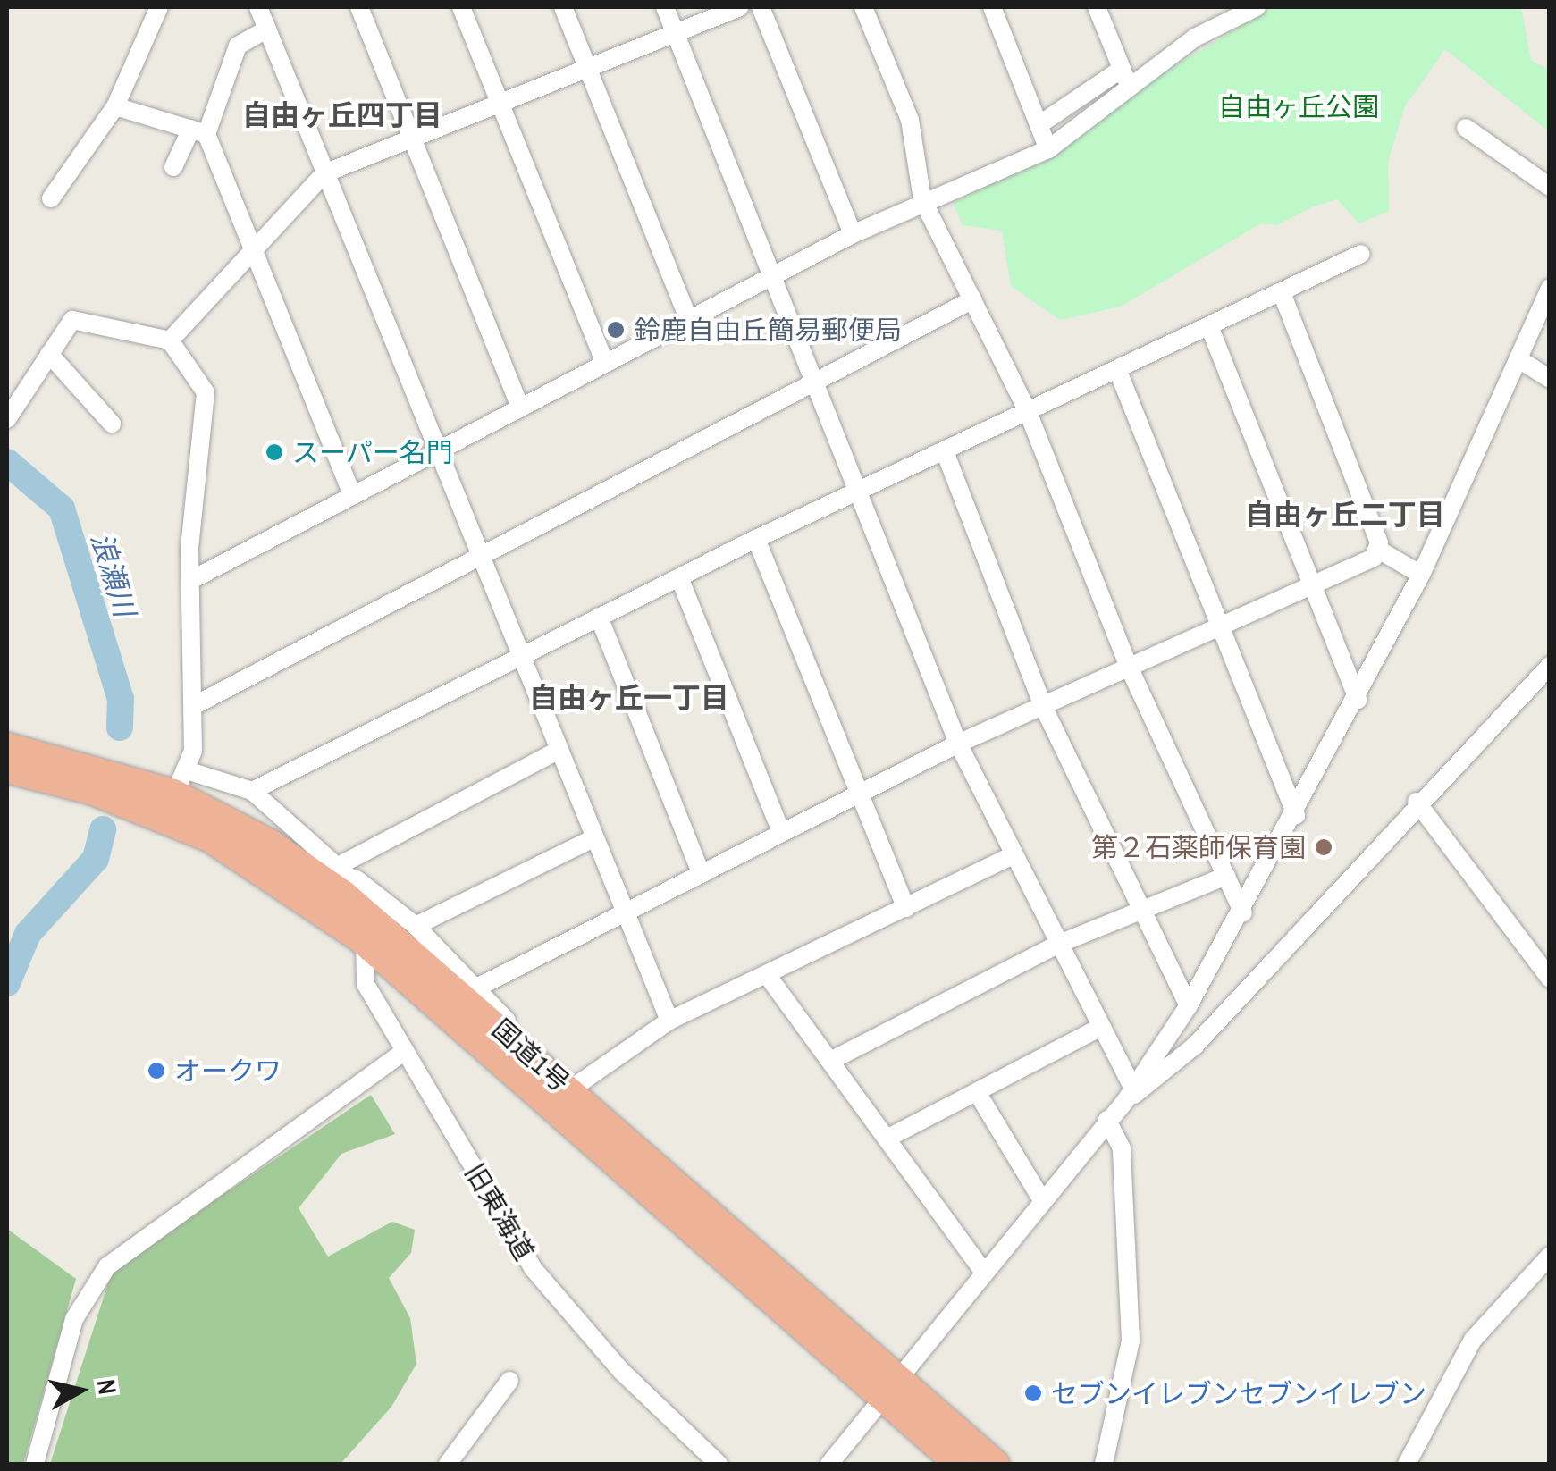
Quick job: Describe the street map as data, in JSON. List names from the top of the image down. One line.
{"streets":{"highway":["国道1号"],"street":["旧東海道"]},"crossings":[["国道1号","旧東海道"]],"districts":["自由ヶ丘四丁目","自由ヶ丘二丁目","自由ヶ丘一丁目"],"water":["浪瀬川"],"parks":["自由ヶ丘公園"],"places":["鈴鹿自由丘簡易郵便局","スーパー名門","第２石薬師保育園","オークワ","セブンイレブンセブンイレブン"],"north":"right"}
